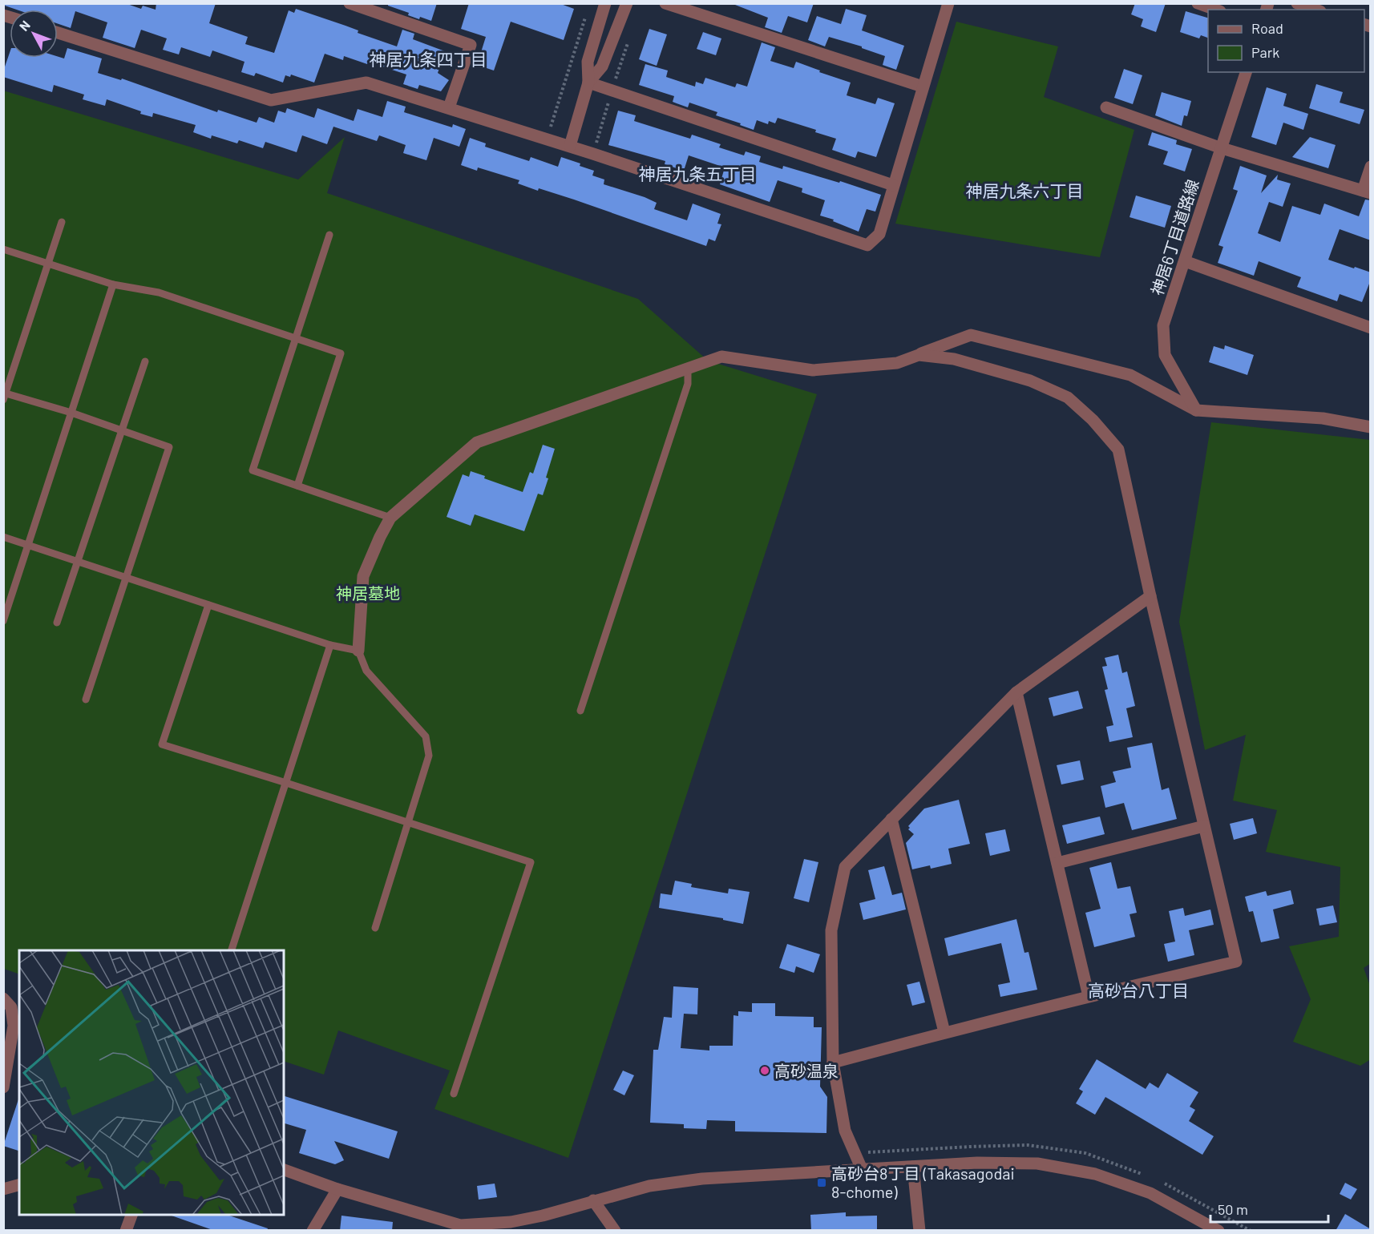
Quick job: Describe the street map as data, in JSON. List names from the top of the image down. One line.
{"streets":{"street":["神居6丁目道路線"]},"districts":["神居九条四丁目","神居九条五丁目","神居九条六丁目","高砂台八丁目"],"parks":["神居墓地"],"places":{"other":["高砂温泉"],"transit":["高砂台8丁目 (Takasagodai 8-chome)"]},"legend":["Road","Park"],"scale_bar":"50 m","north":"top left"}
